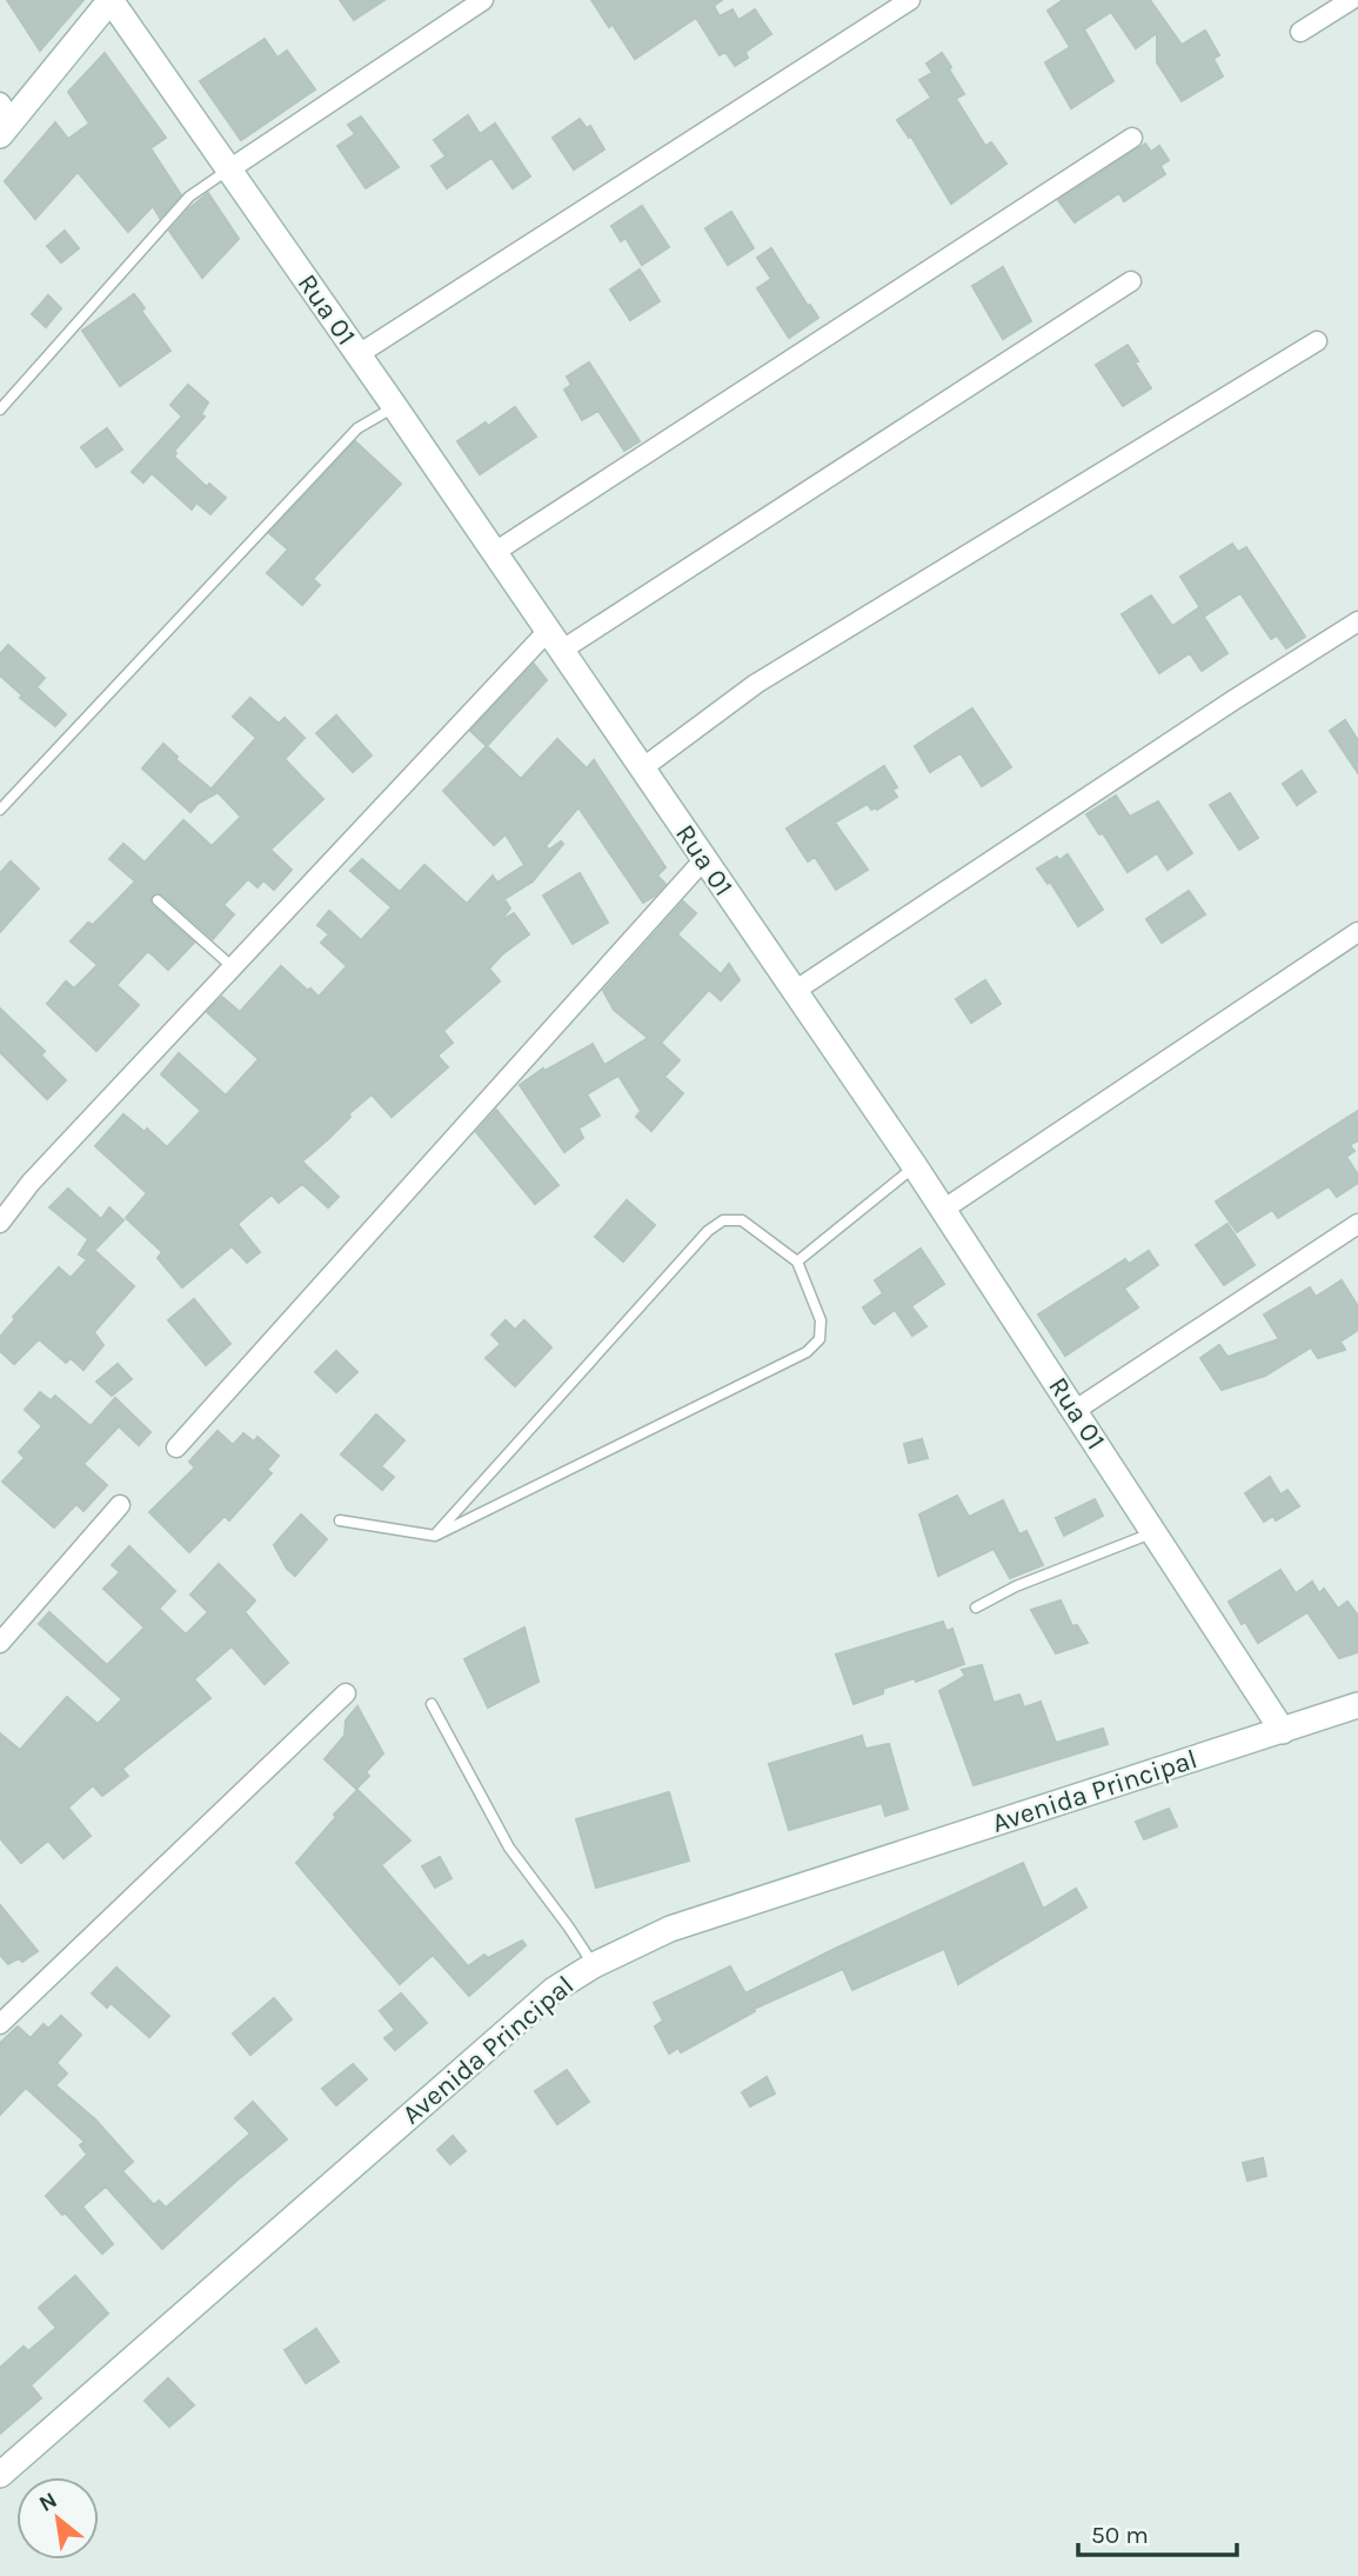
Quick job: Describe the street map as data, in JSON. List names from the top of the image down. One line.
{"streets":{"street":["Rua 01","Avenida Principal"]},"crossings":[["Rua 01","Avenida Principal"]],"scale_bar":"50 m","north":"top left"}
